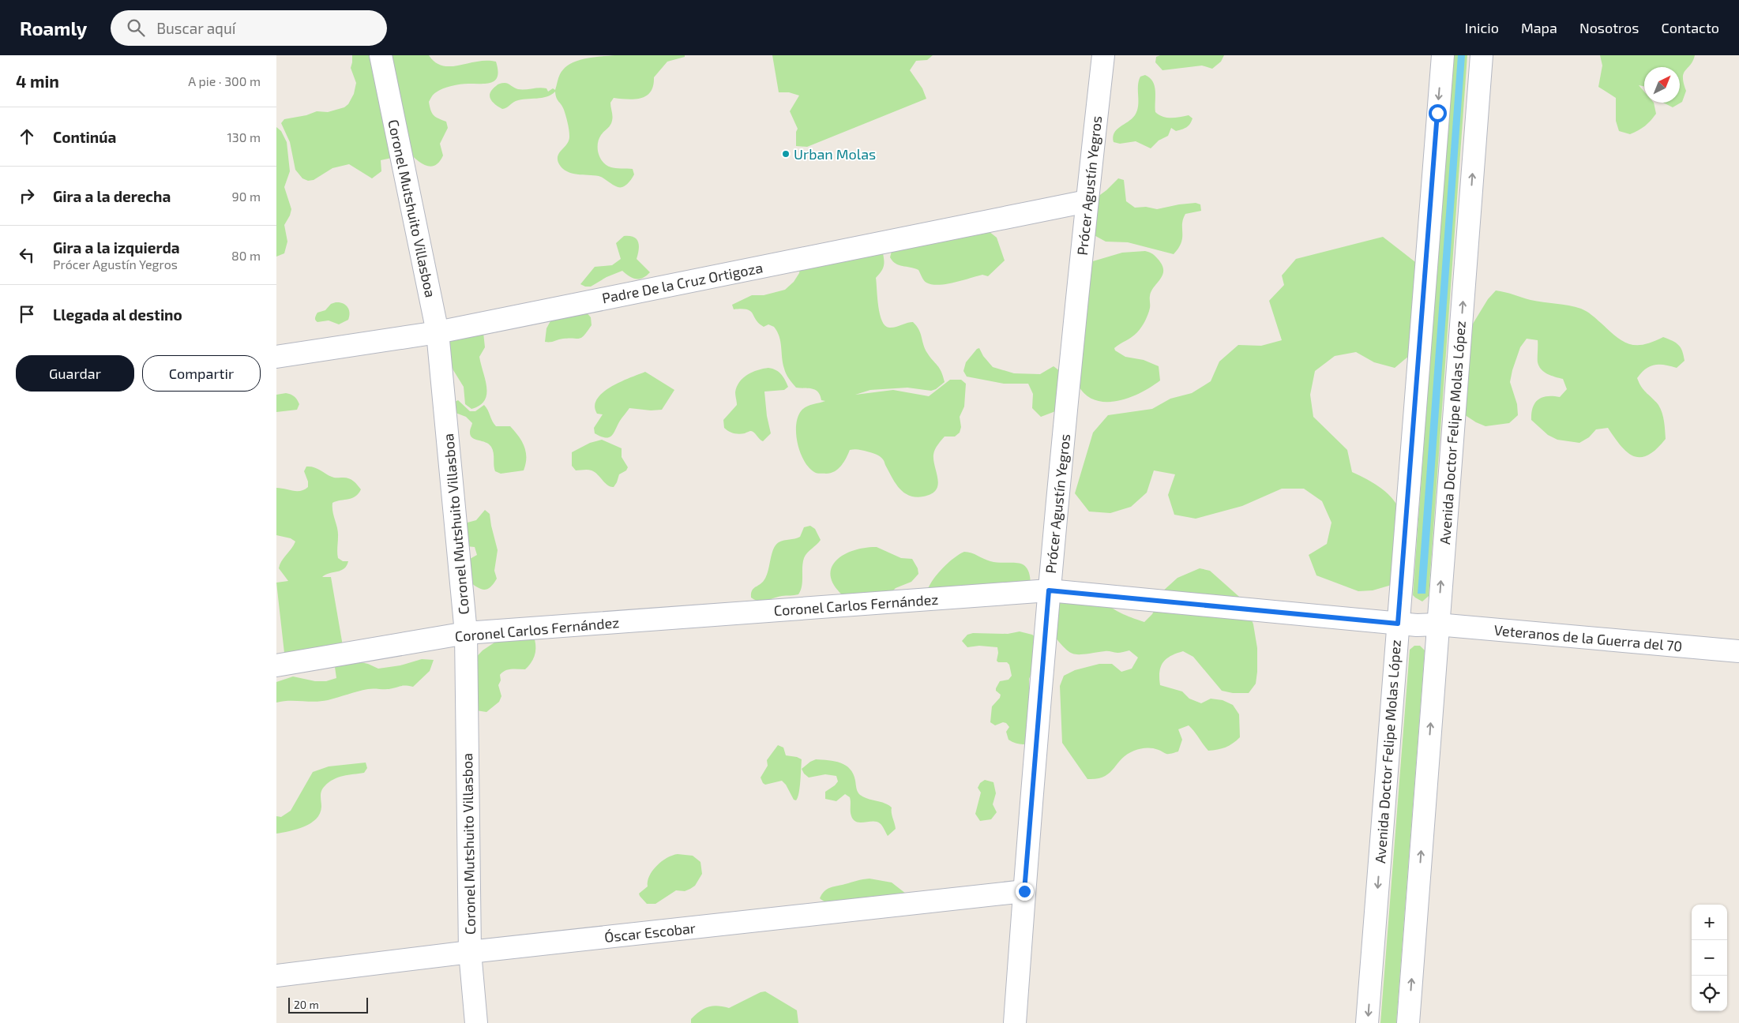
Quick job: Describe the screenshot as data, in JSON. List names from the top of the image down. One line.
{"streets":{"street":["Prócer Agustín Yegros","Coronel Mutshuito Villasboa","Padre De la Cruz Ortigoza","Avenida Doctor Felipe Molas López","Coronel Carlos Fernández","Veteranos de la Guerra del 70","Óscar Escobar"]},"crossings":[["Prócer Agustín Yegros","Padre De la Cruz Ortigoza"],["Prócer Agustín Yegros","Coronel Carlos Fernández"],["Prócer Agustín Yegros","Óscar Escobar"],["Coronel Mutshuito Villasboa","Padre De la Cruz Ortigoza"],["Coronel Mutshuito Villasboa","Coronel Carlos Fernández"],["Coronel Mutshuito Villasboa","Óscar Escobar"],["Avenida Doctor Felipe Molas López","Coronel Carlos Fernández"],["Avenida Doctor Felipe Molas López","Veteranos de la Guerra del 70"],["Coronel Carlos Fernández","Veteranos de la Guerra del 70"]],"places":["Urban Molas"],"scale_bar":"20 m","north":"top right","page":{"header":"Roamly","search":"Buscar aquí","nav":["Inicio","Mapa","Nosotros","Contacto"],"heading":["4 min","A pie · 300 m"],"list":[["Continúa","130 m"],["Gira a la derecha","90 m"],["Gira a la izquierda","Prócer Agustín Yegros","80 m"],"Llegada al destino"],"buttons":["Guardar","Compartir"],"map_buttons":["+","−"],"scale":"20 m"}}
